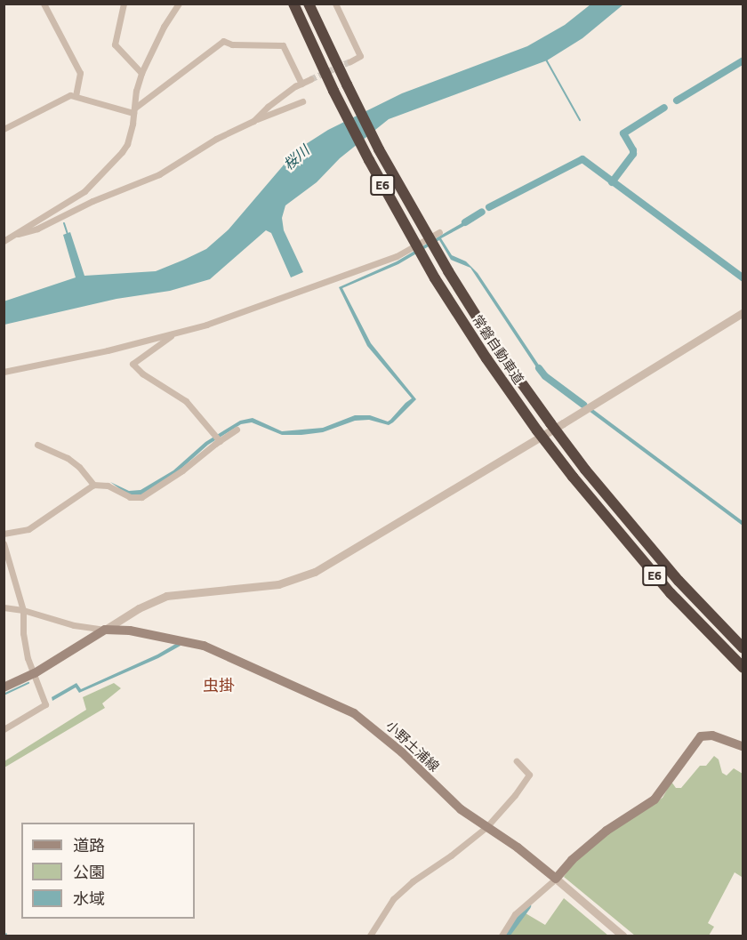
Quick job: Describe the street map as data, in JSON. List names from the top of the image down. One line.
{"streets":{"highway":["E6","常磐自動車道"],"main road":["小野土浦線"]},"districts":["虫掛"],"water":["桜川"],"legend":["道路","公園","水域"]}
